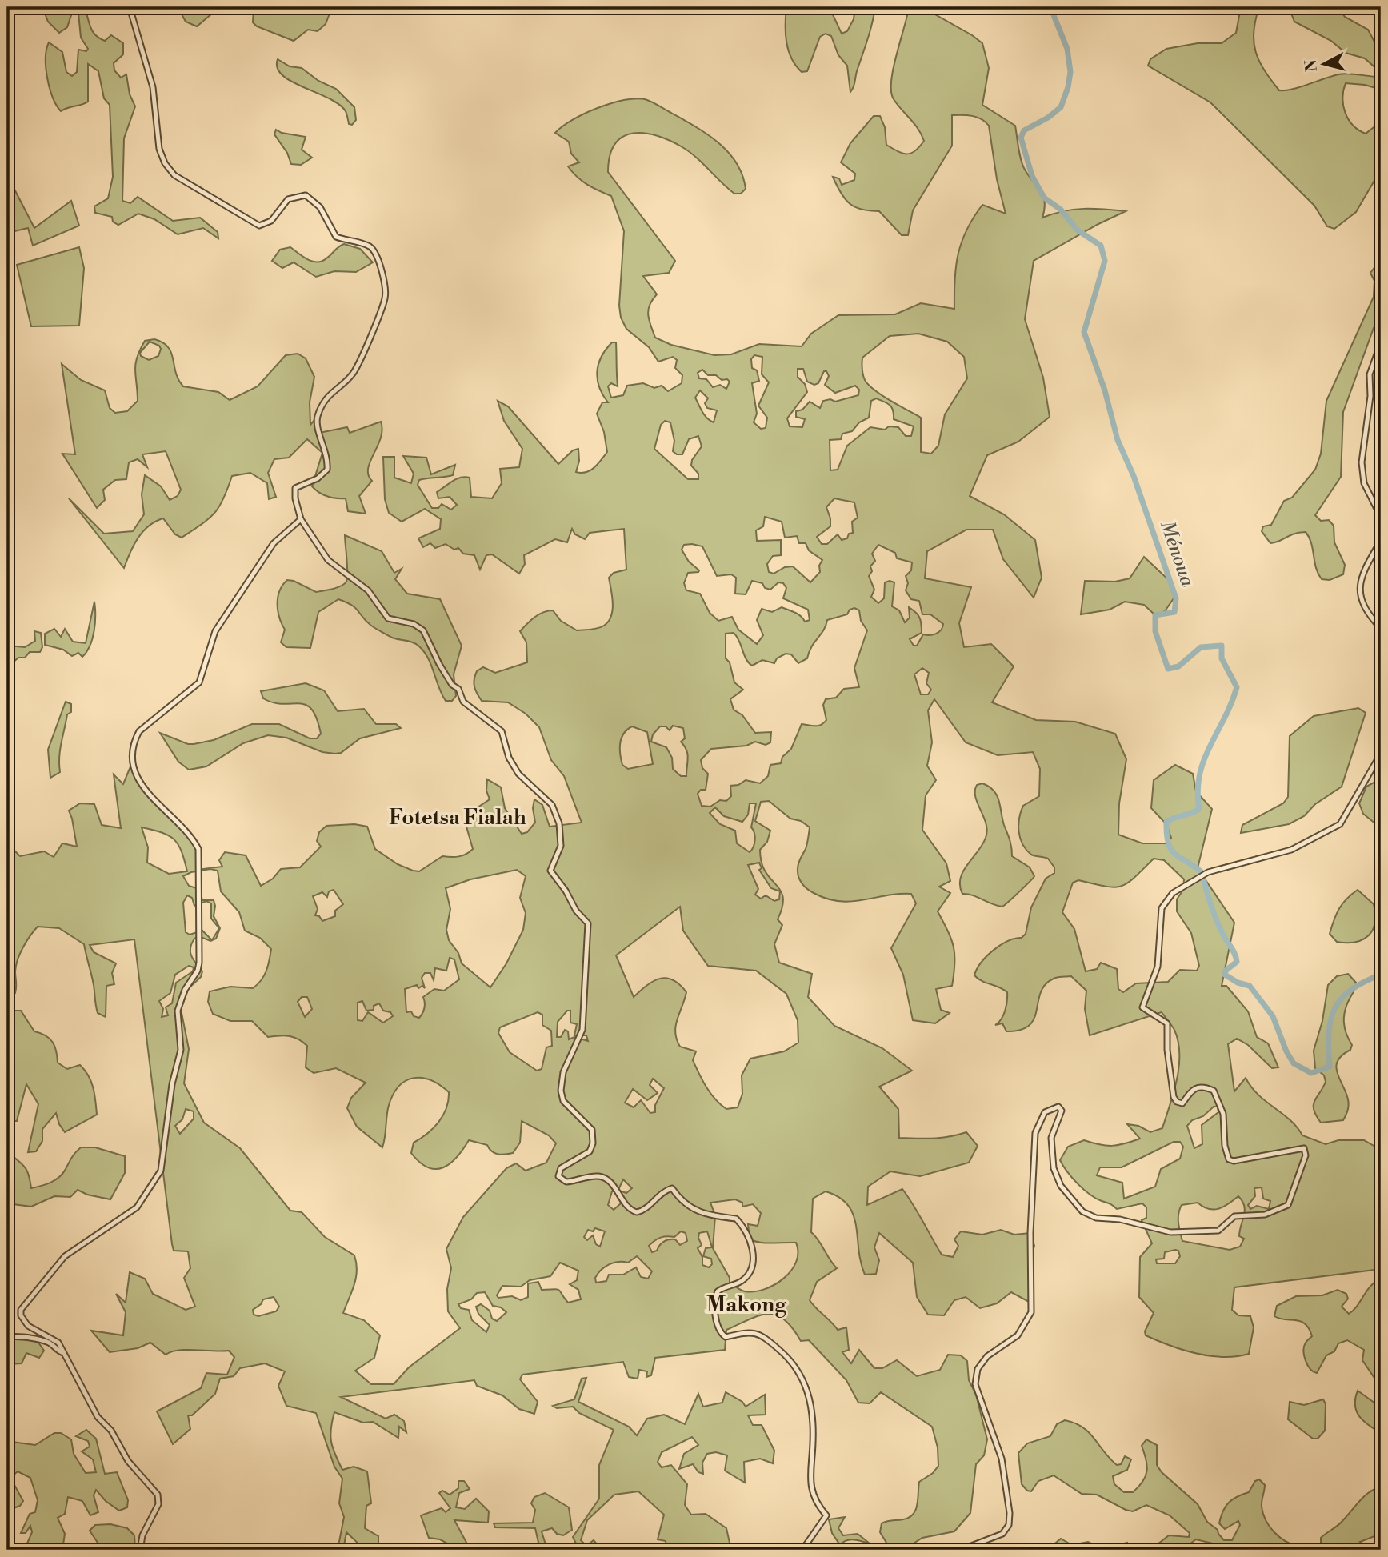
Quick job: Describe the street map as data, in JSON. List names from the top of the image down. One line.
{"districts":["Fotetsa Fialah","Makong"],"water":["Ménoua"],"north":"left"}
